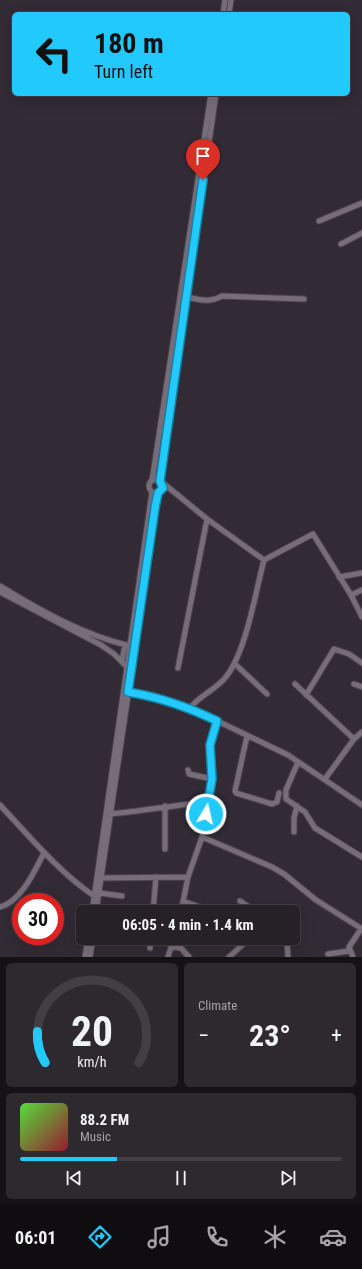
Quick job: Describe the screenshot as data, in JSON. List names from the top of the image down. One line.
{"page":{"turn":["180 m","Turn left"],"limit":"30","trip":"06:05 · 4 min · 1.4 km","tile":"Climate","heat":["−","23°","+"],"song":["88.2 FM","Music"],"tabs":"06:01","gauge":["20","km/h"]}}
